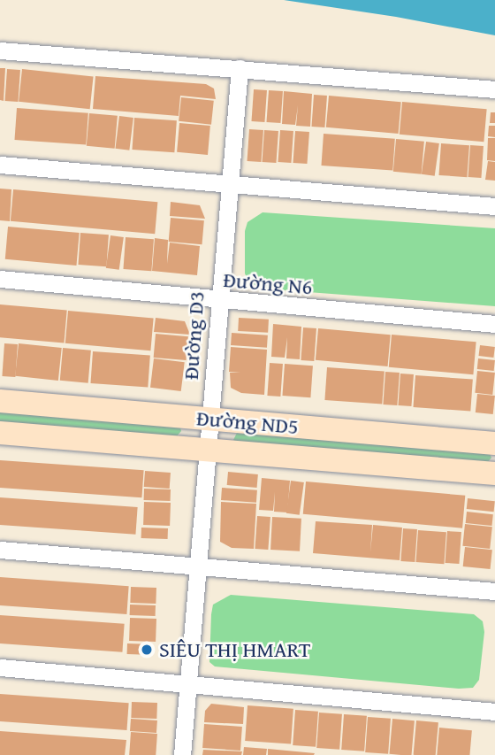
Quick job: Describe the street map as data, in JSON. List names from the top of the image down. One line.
{"streets":{"street":["Đường N6","Đường D3","Đường ND5"]},"crossings":[["Đường N6","Đường D3"],["Đường D3","Đường ND5"]],"places":["SIÊU THỊ HMART"]}
